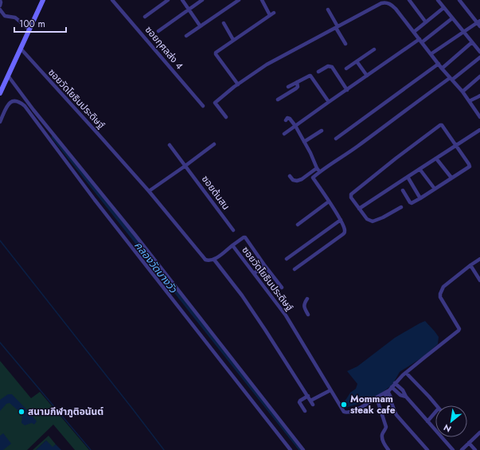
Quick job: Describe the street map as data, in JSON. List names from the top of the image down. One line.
{"streets":{"street":["ซอยกุศลส่ง 4","ซอยวัดโยธินประดิษฐ์","ซอยต้นสน"]},"water":["คลองวัดบางวัว"],"places":["Mommam steak cafe","สนามกีฬาภูติอนันต์"],"scale_bar":"100 m","north":"bottom left"}
